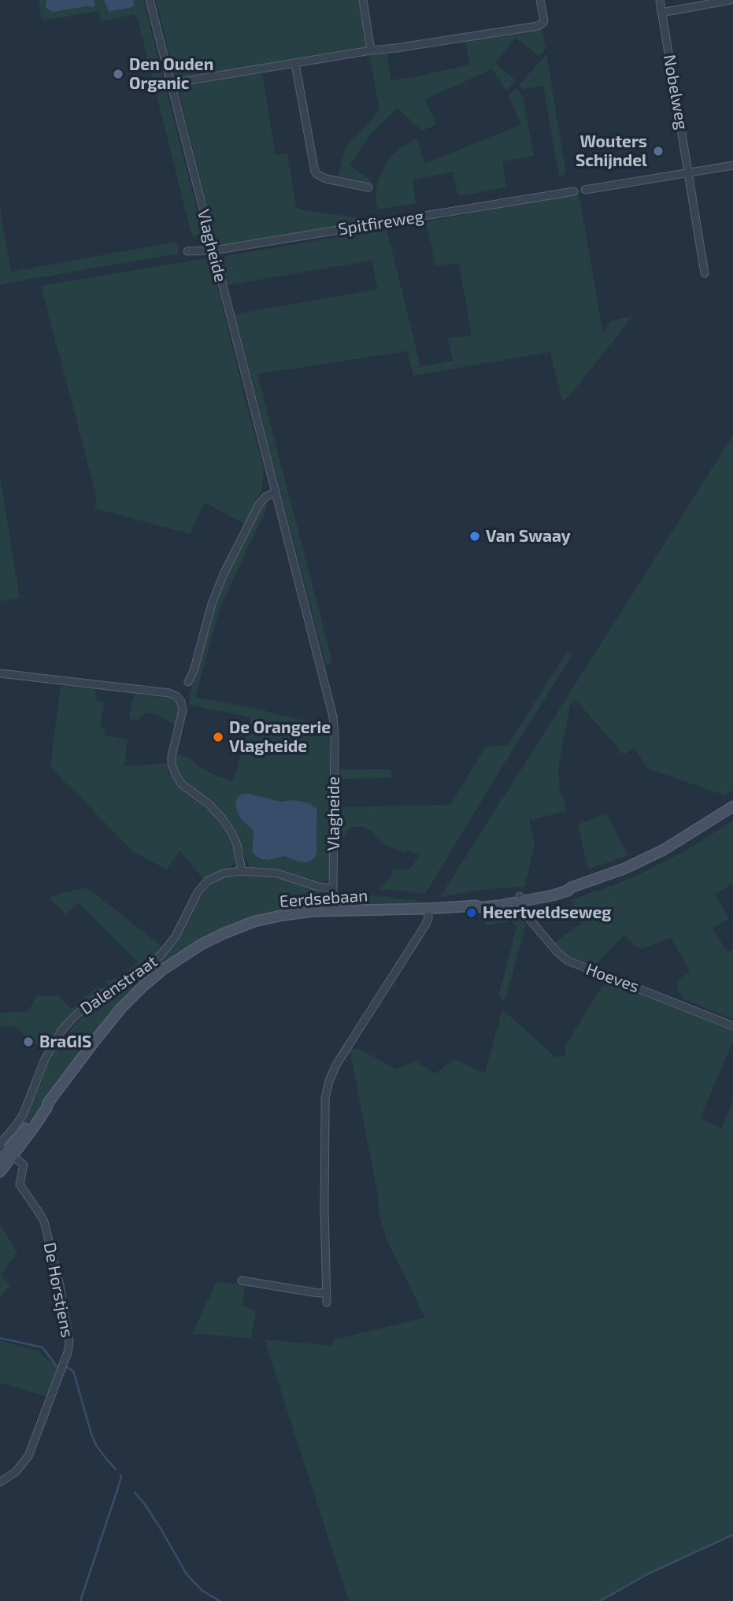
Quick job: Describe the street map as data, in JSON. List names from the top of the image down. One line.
{"streets":{"main road":["Eerdsebaan"],"street":["Nobelweg","Spitfireweg","Vlagheide","Hoeves","Dalenstraat","De Horstjens"]},"crossings":[["Spitfireweg","Vlagheide"],["Vlagheide","Eerdsebaan"],["Vlagheide","Dalenstraat"],["Eerdsebaan","Hoeves"],["Eerdsebaan","Dalenstraat"],["Eerdsebaan","De Horstjens"],["Dalenstraat","De Horstjens"]],"places":["Den Ouden Organic","Wouters Schijndel","Van Swaay","De Orangerie Vlagheide","Heertveldseweg","BraGIS"]}
